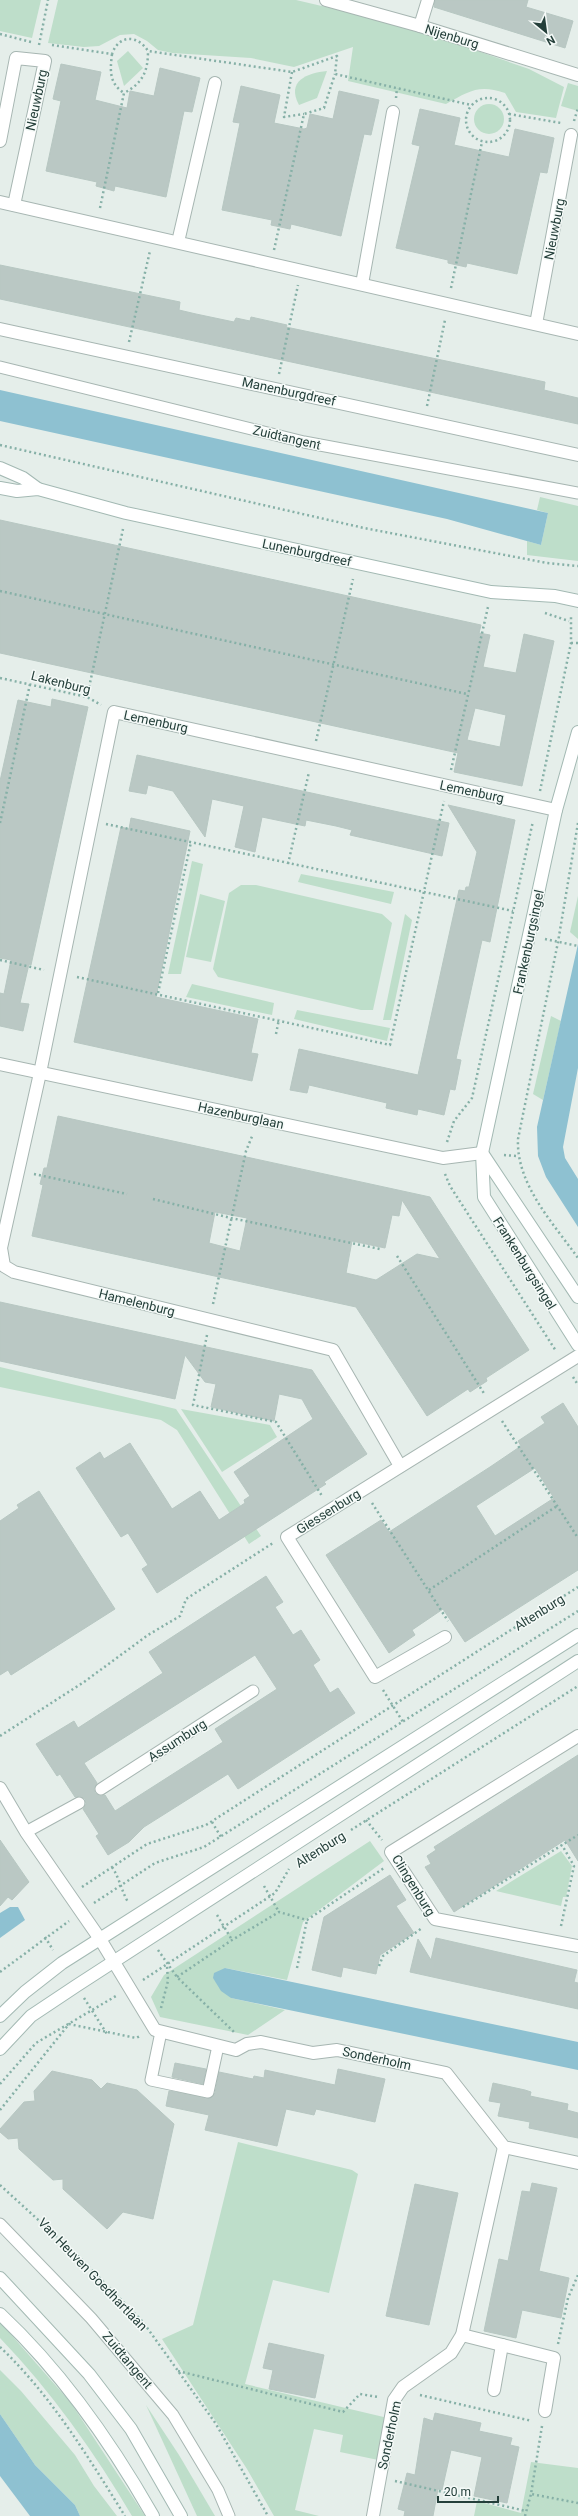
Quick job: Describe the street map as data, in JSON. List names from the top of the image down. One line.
{"streets":{"street":["Nijenburg","Nieuwburg","Manenburgdreef","Lunenburgdreef","Lemenburg","Frankenburgsingel","Hazenburglaan","Hamelenburg","Giessenburg","Altenburg","Clingenburg","Sonderholm"],"lane":["Zuidtangent","Assumburg"],"path":["Lakenburg","Van Heuven Goedhartlaan"]},"crossings":[["Lakenburg","Lemenburg"],["Lemenburg","Frankenburgsingel"],["Lemenburg","Hazenburglaan"],["Lemenburg","Hamelenburg"],["Frankenburgsingel","Hazenburglaan"],["Hazenburglaan","Hamelenburg"],["Hamelenburg","Giessenburg"]],"scale_bar":"20 m","north":"bottom right"}
